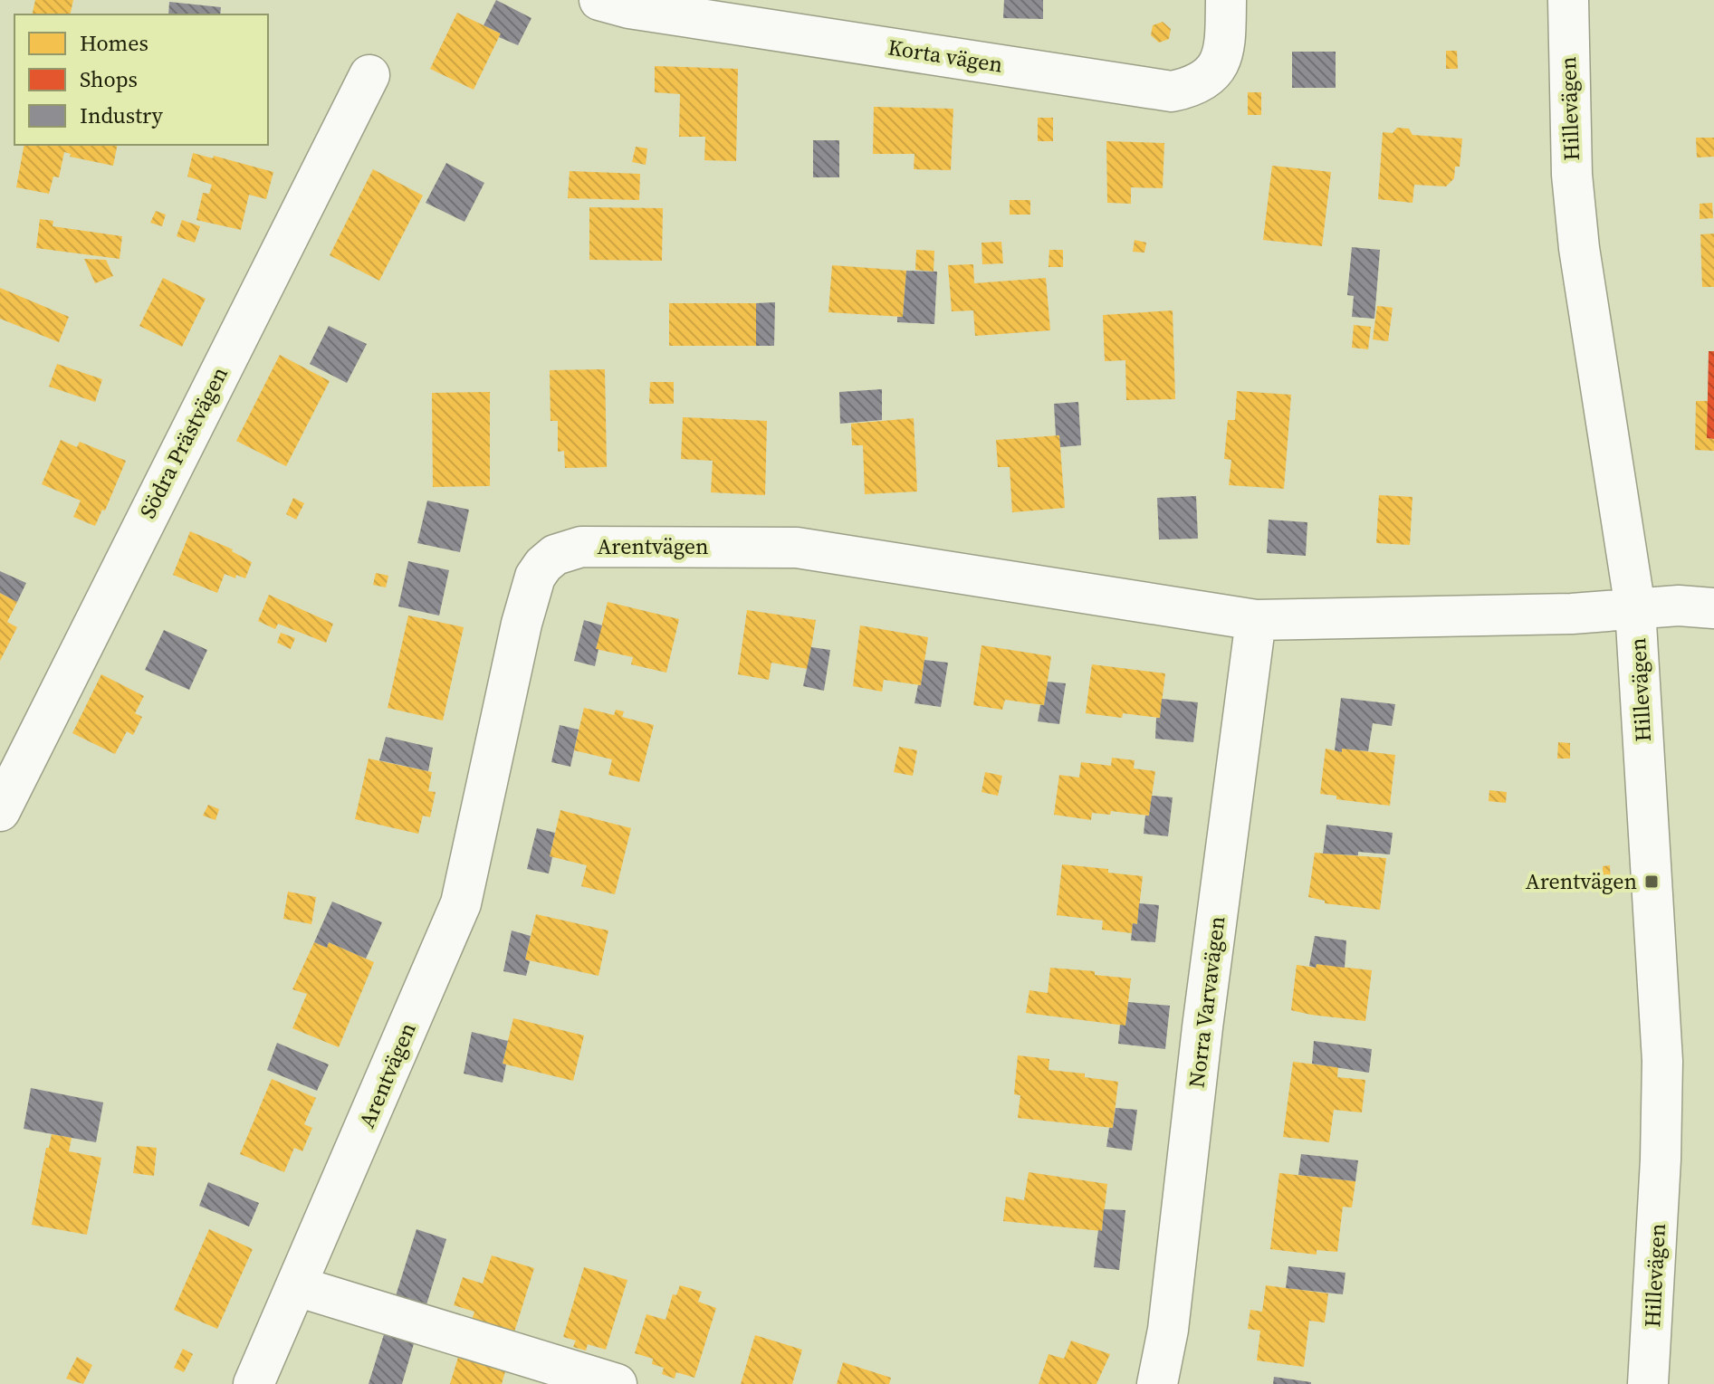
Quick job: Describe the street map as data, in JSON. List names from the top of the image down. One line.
{"streets":{"street":["Korta vägen","Hillevägen","Södra Prästvägen","Arentvägen","Norra Varvavägen"]},"crossings":[["Hillevägen","Arentvägen"],["Arentvägen","Norra Varvavägen"]],"places":{"transit":["Arentvägen"]},"legend":["Homes","Shops","Industry"]}
